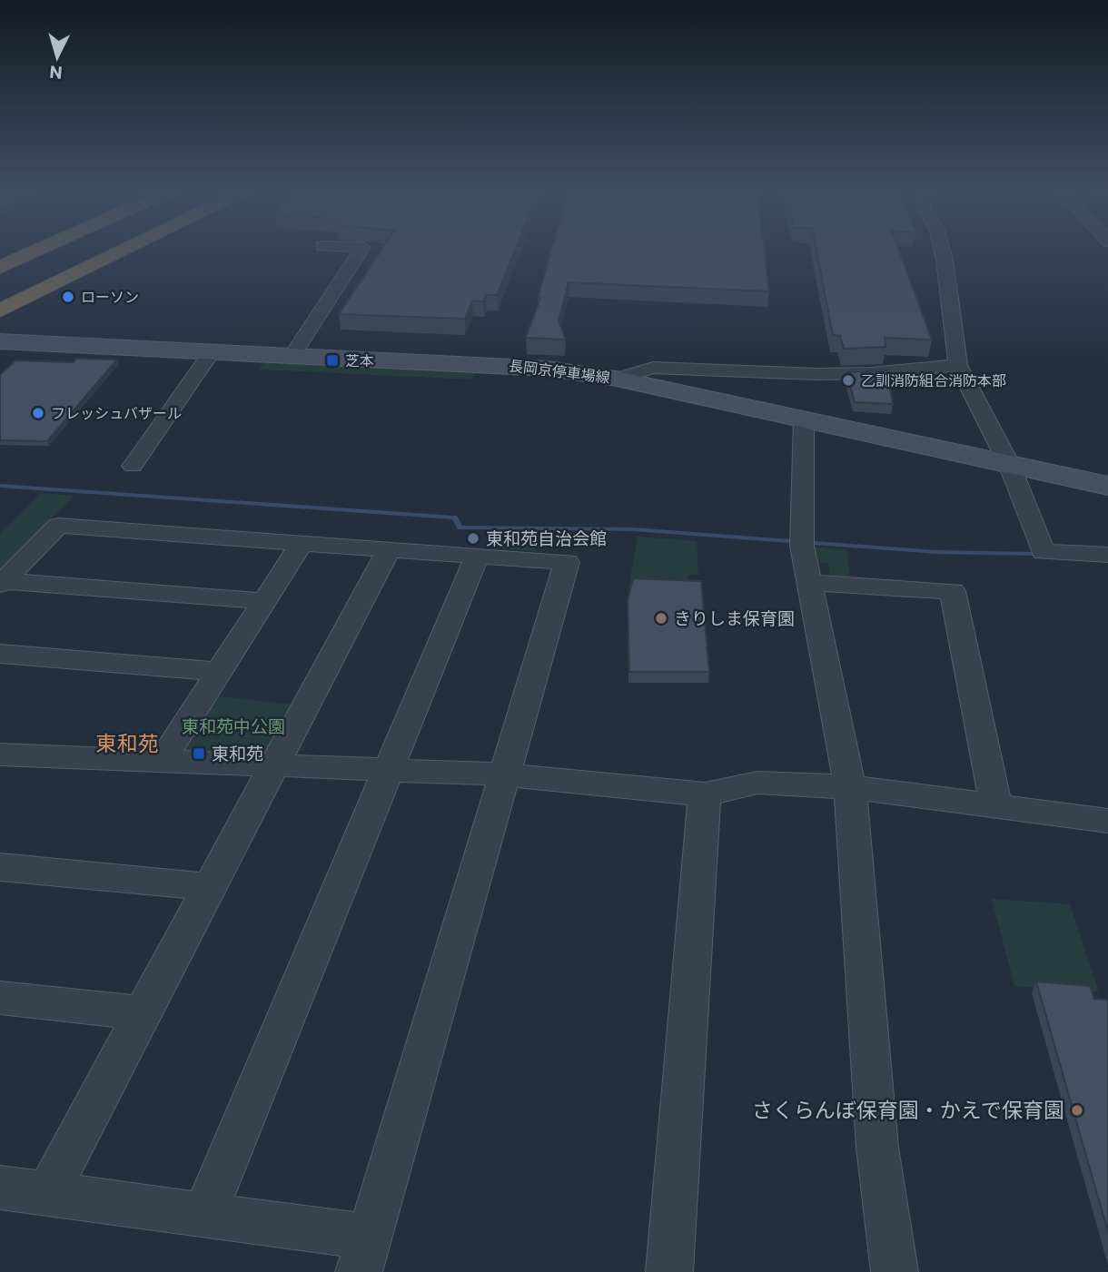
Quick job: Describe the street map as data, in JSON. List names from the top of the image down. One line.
{"streets":{"main road":["長岡京停車場線"]},"districts":["東和苑"],"parks":["東和苑中公園"],"places":{"other":["ローソン","乙訓消防組合消防本部","フレッシュバザール","東和苑自治会館","きりしま保育園","さくらんぼ保育園・かえで保育園"],"transit":["芝本","東和苑"]},"north":"bottom"}
